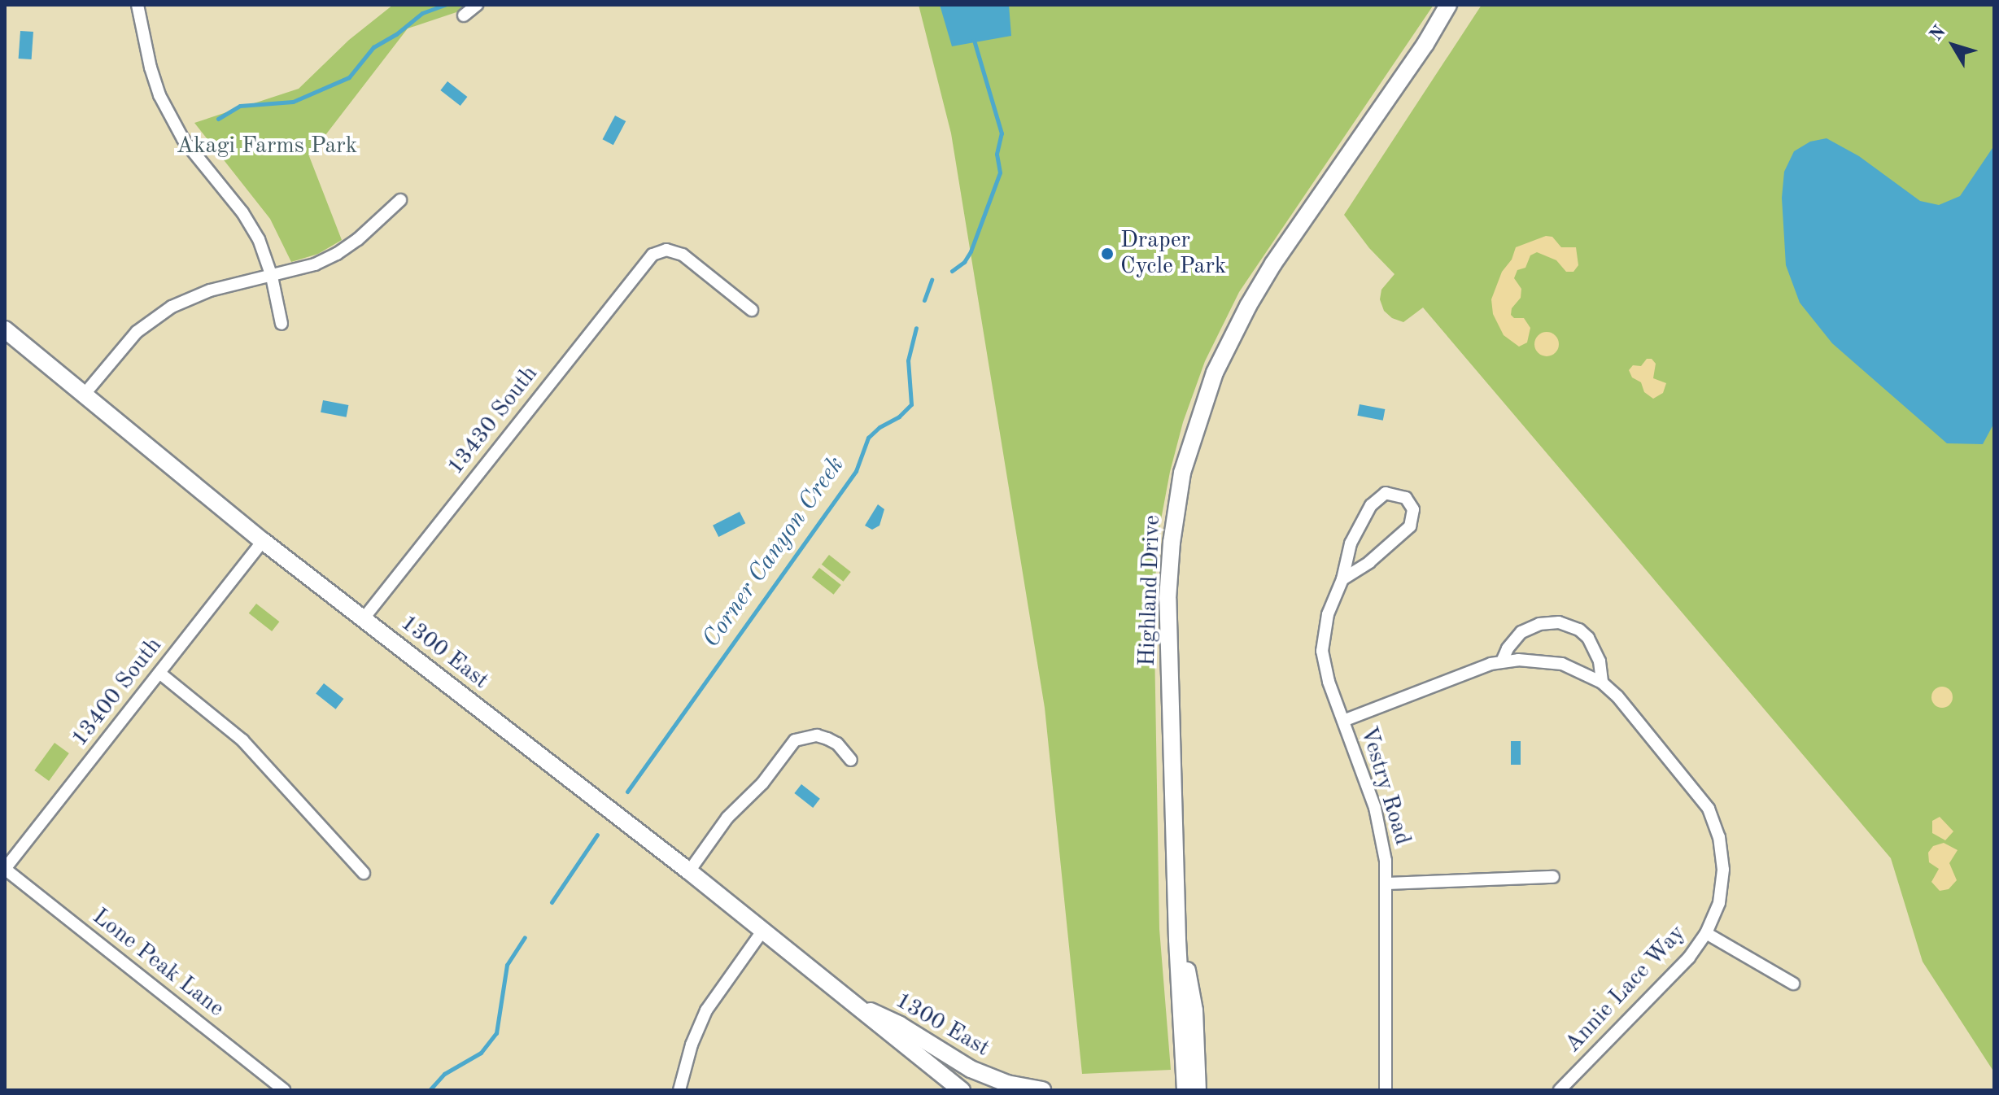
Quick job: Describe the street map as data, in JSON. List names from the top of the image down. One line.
{"streets":{"main road":["Highland Drive","1300 East"],"street":["13430 South","13400 South","Vestry Road","Lone Peak Lane","Annie Lace Way"]},"crossings":[["13430 South","1300 East"],["1300 East","13400 South"],["13400 South","Lone Peak Lane"],["Vestry Road","Annie Lace Way"]],"water":["Corner Canyon Creek"],"parks":["Akagi Farms Park"],"places":["Draper Cycle Park"],"north":"top left"}
